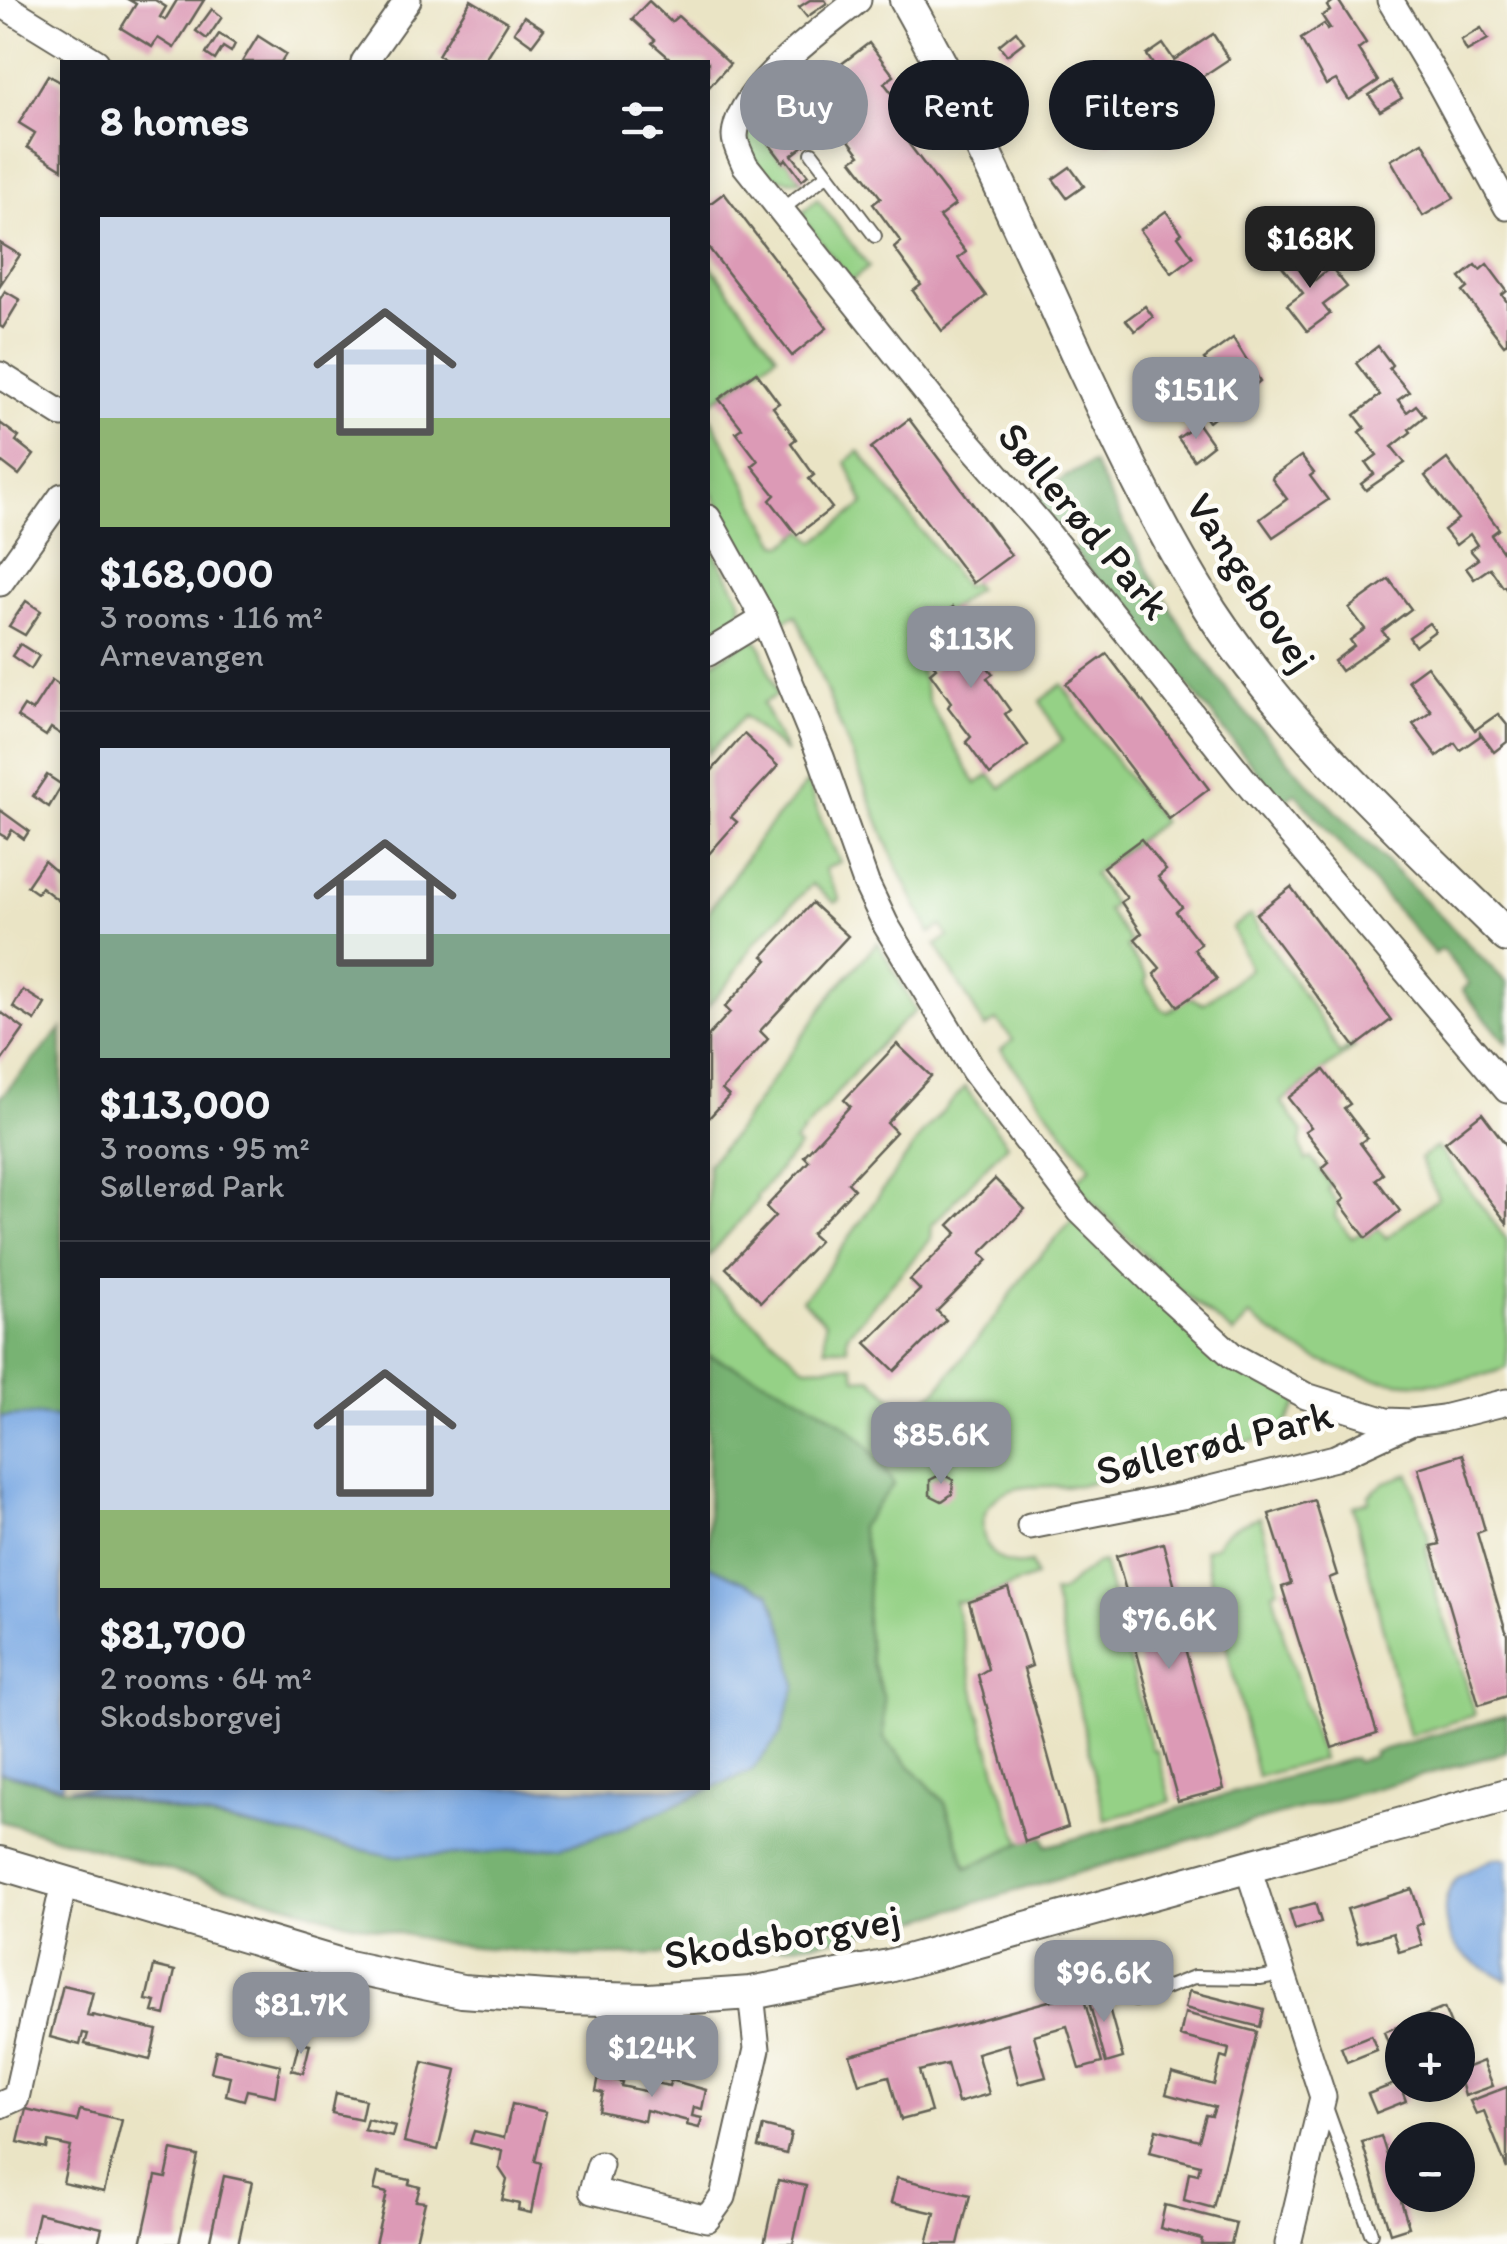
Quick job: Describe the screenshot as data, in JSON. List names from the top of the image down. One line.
{"streets":{"street":["Søllerød Park","Vangebovej","Skodsborgvej"]},"page":{"chip":["Buy","Rent","Filters"],"heading":"8 homes","list":[{"name":"$168,000","note":"3 rooms · 116 m² · Arnevangen"},{"name":"$113,000","note":"3 rooms · 95 m² · Søllerød Park"},{"name":"$81,700","note":"2 rooms · 64 m² · Skodsborgvej"}],"price":["$168K","$151K","$113K","$85.6K","$76.6K","$96.6K","$81.7K","$124K"],"map_buttons":["+","−"]}}
